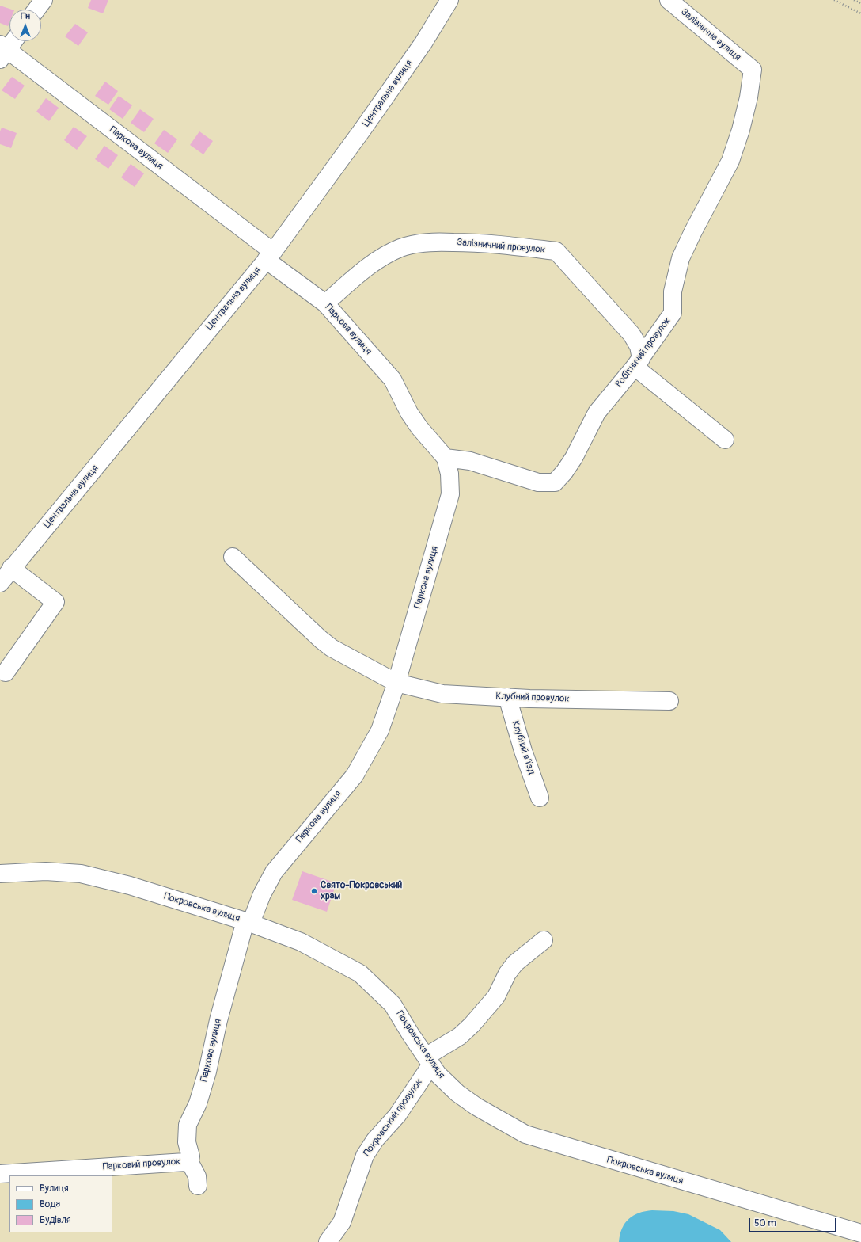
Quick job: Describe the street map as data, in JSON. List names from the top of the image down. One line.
{"streets":{"street":["Залізнична вулиця","Центральна вулиця","Паркова вулиця","Залізничний провулок","Робітничий провулок","Клубний провулок","Клубний в’їзд","Покровська вулиця","Покровський провулок","Парковий провулок"]},"crossings":[["Залізнична вулиця","Робітничий провулок"],["Центральна вулиця","Паркова вулиця"],["Паркова вулиця","Залізничний провулок"],["Паркова вулиця","Робітничий провулок"],["Паркова вулиця","Клубний провулок"],["Паркова вулиця","Покровська вулиця"],["Паркова вулиця","Парковий провулок"],["Залізничний провулок","Робітничий провулок"],["Клубний провулок","Клубний в’їзд"],["Покровська вулиця","Покровський провулок"]],"places":["Свято-Покровський храм"],"legend":["Вулиця","Вода","Будівля"],"scale_bar":"50 m","north":"top"}
